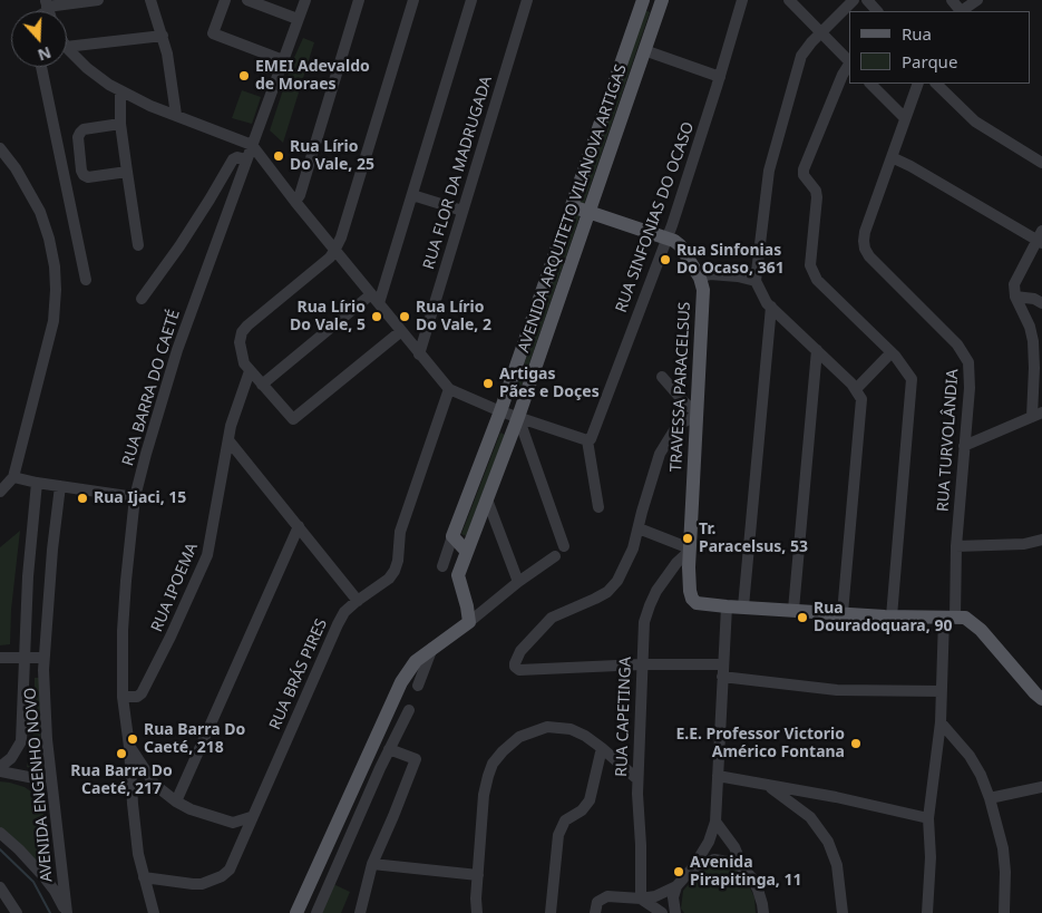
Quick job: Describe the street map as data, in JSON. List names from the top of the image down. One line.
{"streets":{"main road":["AVENIDA ARQUITETO VILANOVA ARTIGAS","TRAVESSA PARACELSUS"],"street":["RUA FLOR DA MADRUGADA","RUA SINFONIAS DO OCASO","RUA BARRA DO CAETÉ","RUA TURVOLÂNDIA","RUA IPOEMA","RUA BRÁS PIRES","RUA CAPETINGA","AVENIDA ENGENHO NOVO"]},"crossings":[["RUA SINFONIAS DO OCASO","TRAVESSA PARACELSUS"],["TRAVESSA PARACELSUS","RUA CAPETINGA"],["RUA BARRA DO CAETÉ","RUA IPOEMA"],["RUA BARRA DO CAETÉ","RUA BRÁS PIRES"]],"places":["EMEI Adevaldo de Moraes","Rua Lírio Do Vale, 25","Rua Sinfonias Do Ocaso, 361","Rua Lírio Do Vale, 5","Rua Lírio Do Vale, 2","Artigas Pães e Doçes","Rua Ijaci, 15","Tr. Paracelsus, 53","Rua Douradoquara, 90","Rua Barra Do Caeté, 218","E.E. Professor Victorio Américo Fontana","Rua Barra Do Caeté, 217","Avenida Pirapitinga, 11"],"legend":["Rua","Parque"],"north":"bottom"}
